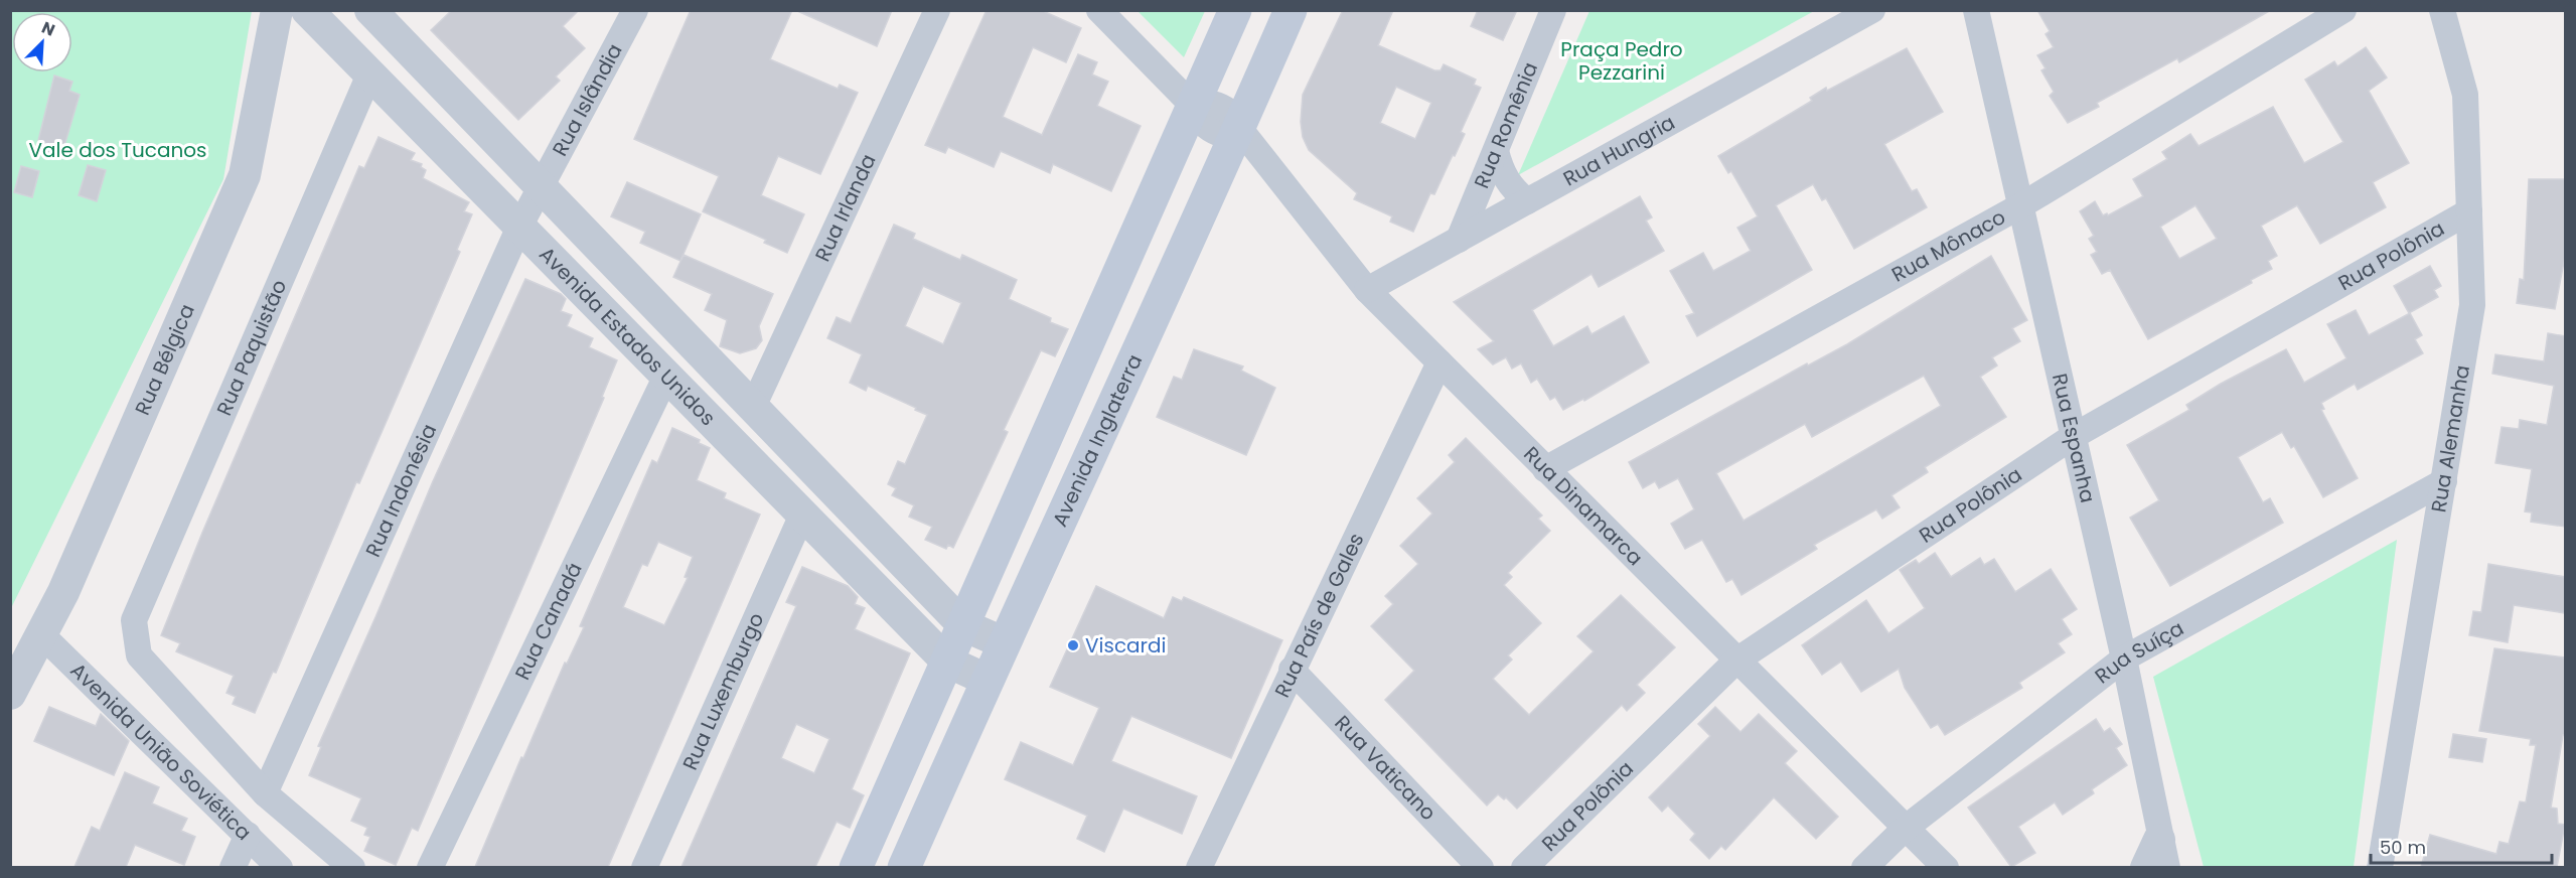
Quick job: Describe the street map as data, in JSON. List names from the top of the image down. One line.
{"streets":{"main road":["Avenida Inglaterra"],"street":["Rua Islândia","Rua Romênia","Rua Hungria","Rua Irlanda","Rua Mônaco","Rua Polônia","Avenida Estados Unidos","Rua Paquistão","Rua Bélgica","Rua Espanha","Rua Alemanha","Rua Indonésia","Rua Dinamarca","Rua País de Gales","Rua Canadá","Rua Suíça","Rua Luxemburgo","Avenida União Soviética","Rua Vaticano"]},"crossings":[["Rua Islândia","Avenida Estados Unidos"],["Rua Islândia","Rua Indonésia"],["Rua Romênia","Rua Hungria"],["Rua Hungria","Rua Dinamarca"],["Rua Irlanda","Avenida Estados Unidos"],["Rua Mônaco","Rua Espanha"],["Rua Mônaco","Rua Dinamarca"],["Rua Polônia","Rua Espanha"],["Rua Polônia","Rua Alemanha"],["Rua Polônia","Rua Dinamarca"],["Avenida Estados Unidos","Rua Paquistão"],["Avenida Estados Unidos","Rua Indonésia"],["Avenida Estados Unidos","Rua Canadá"],["Avenida Estados Unidos","Rua Luxemburgo"],["Rua Paquistão","Avenida União Soviética"],["Rua Bélgica","Avenida União Soviética"],["Avenida Inglaterra","Rua Dinamarca"],["Rua Espanha","Rua Suíça"],["Rua Alemanha","Rua Suíça"],["Rua Indonésia","Avenida União Soviética"],["Rua Dinamarca","Rua País de Gales"],["Rua Dinamarca","Rua Suíça"],["Rua País de Gales","Rua Vaticano"]],"parks":["Praça Pedro Pezzarini","Vale dos Tucanos"],"places":["Viscardi"],"scale_bar":"50 m","north":"top right"}
